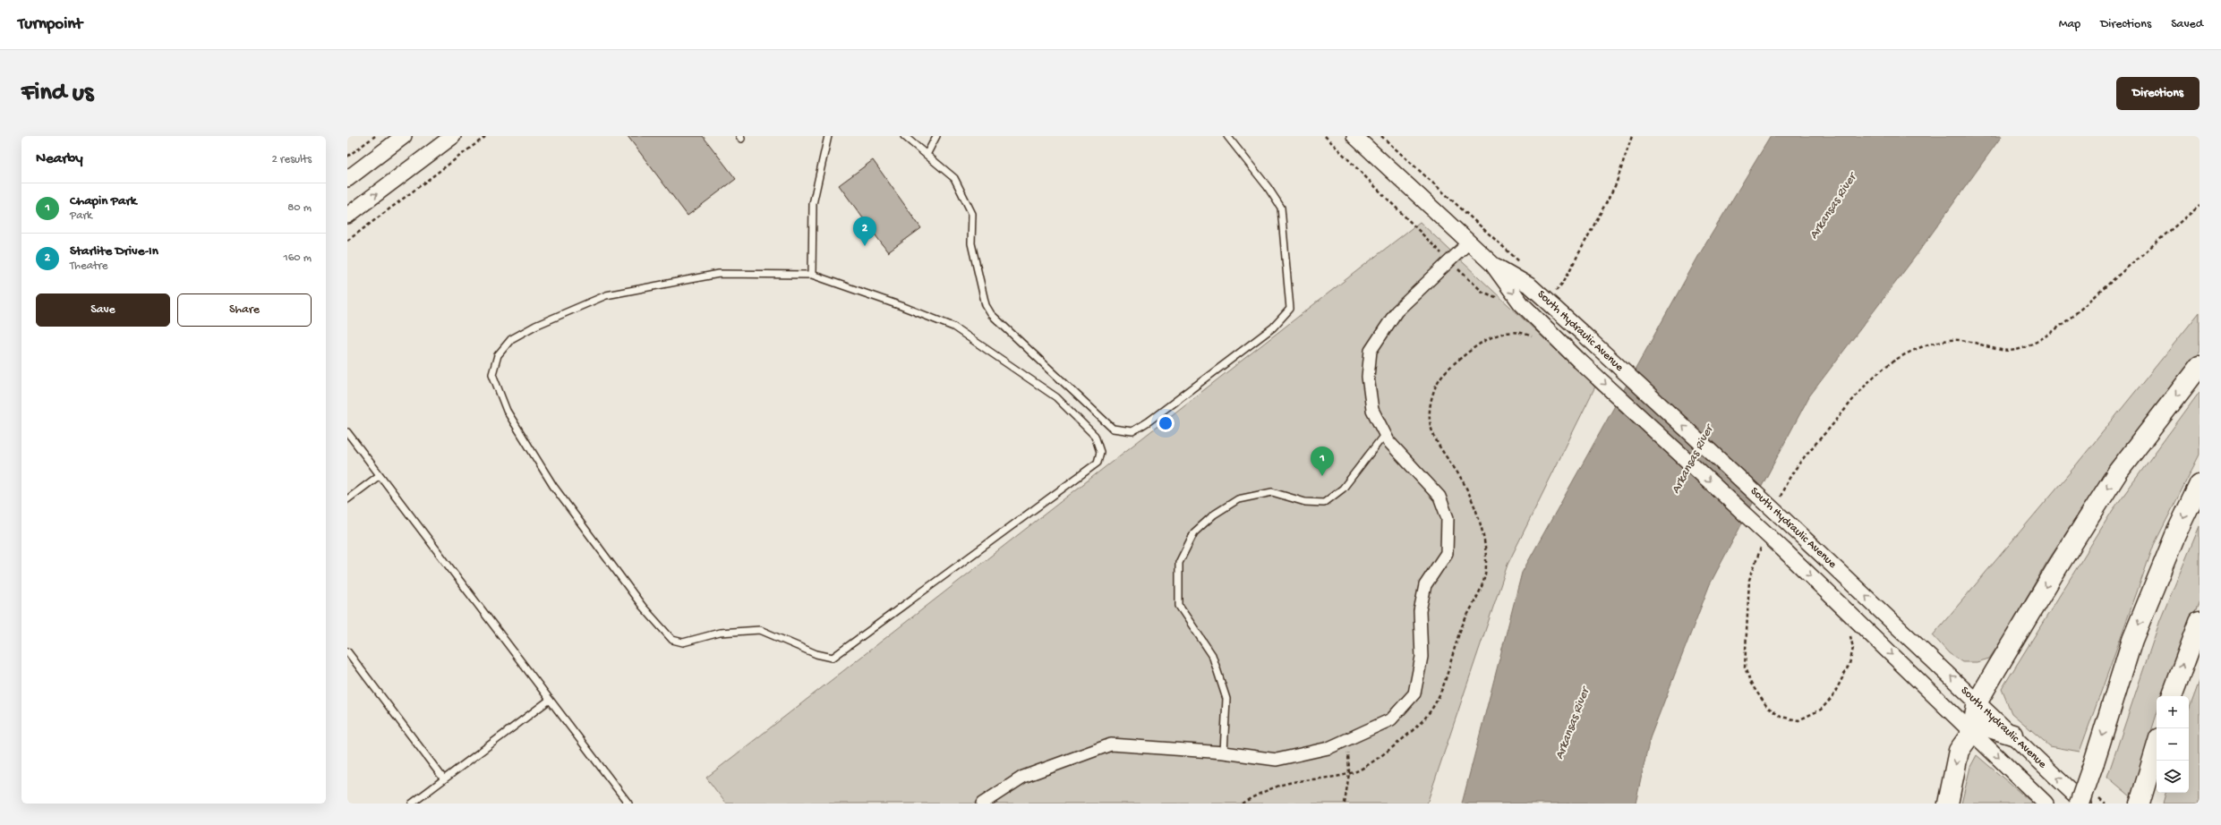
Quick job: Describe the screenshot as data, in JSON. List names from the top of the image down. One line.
{"streets":{"street":["South Hydraulic Avenue"]},"water":["Arkansas River"],"page":{"header":"Turnpoint","nav":["Map","Directions","Saved"],"buttons":["Directions",["Save","Share"]],"title":"Find us","heading":["Nearby","2 results"],"list":[{"mark":"1","name":"Chapin Park","note":"Park","value":"80 m"},{"mark":"2","name":"Starlite Drive-In","note":"Theatre","value":"160 m"}],"pins":["2","1"],"map_buttons":["+","−"]}}
